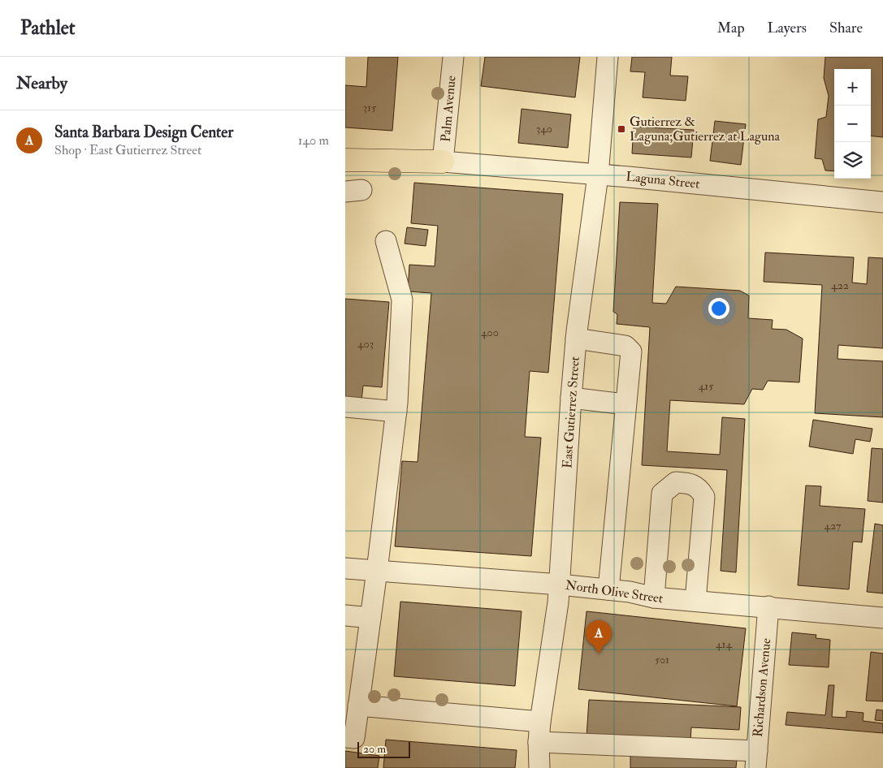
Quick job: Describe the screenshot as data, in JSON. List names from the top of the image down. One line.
{"streets":{"street":["Palm Avenue","Laguna Street","East Gutierrez Street","North Olive Street","Richardson Avenue"]},"crossings":[["Palm Avenue","Laguna Street"],["Laguna Street","East Gutierrez Street"],["East Gutierrez Street","North Olive Street"],["North Olive Street","Richardson Avenue"]],"places":{"transit":["Gutierrez & Laguna;Gutierrez at Laguna"]},"house_numbers":["315","340","422","400","403","415","427","414","501"],"scale_bar":"20 m","page":{"header":"Pathlet","nav":["Map","Layers","Share"],"heading":"Nearby","map_buttons":["+","−"],"list":[{"mark":"A","name":"Santa Barbara Design Center","note":"Shop · East Gutierrez Street","value":"140 m"}],"pins":"A","scale":"20 m"}}
